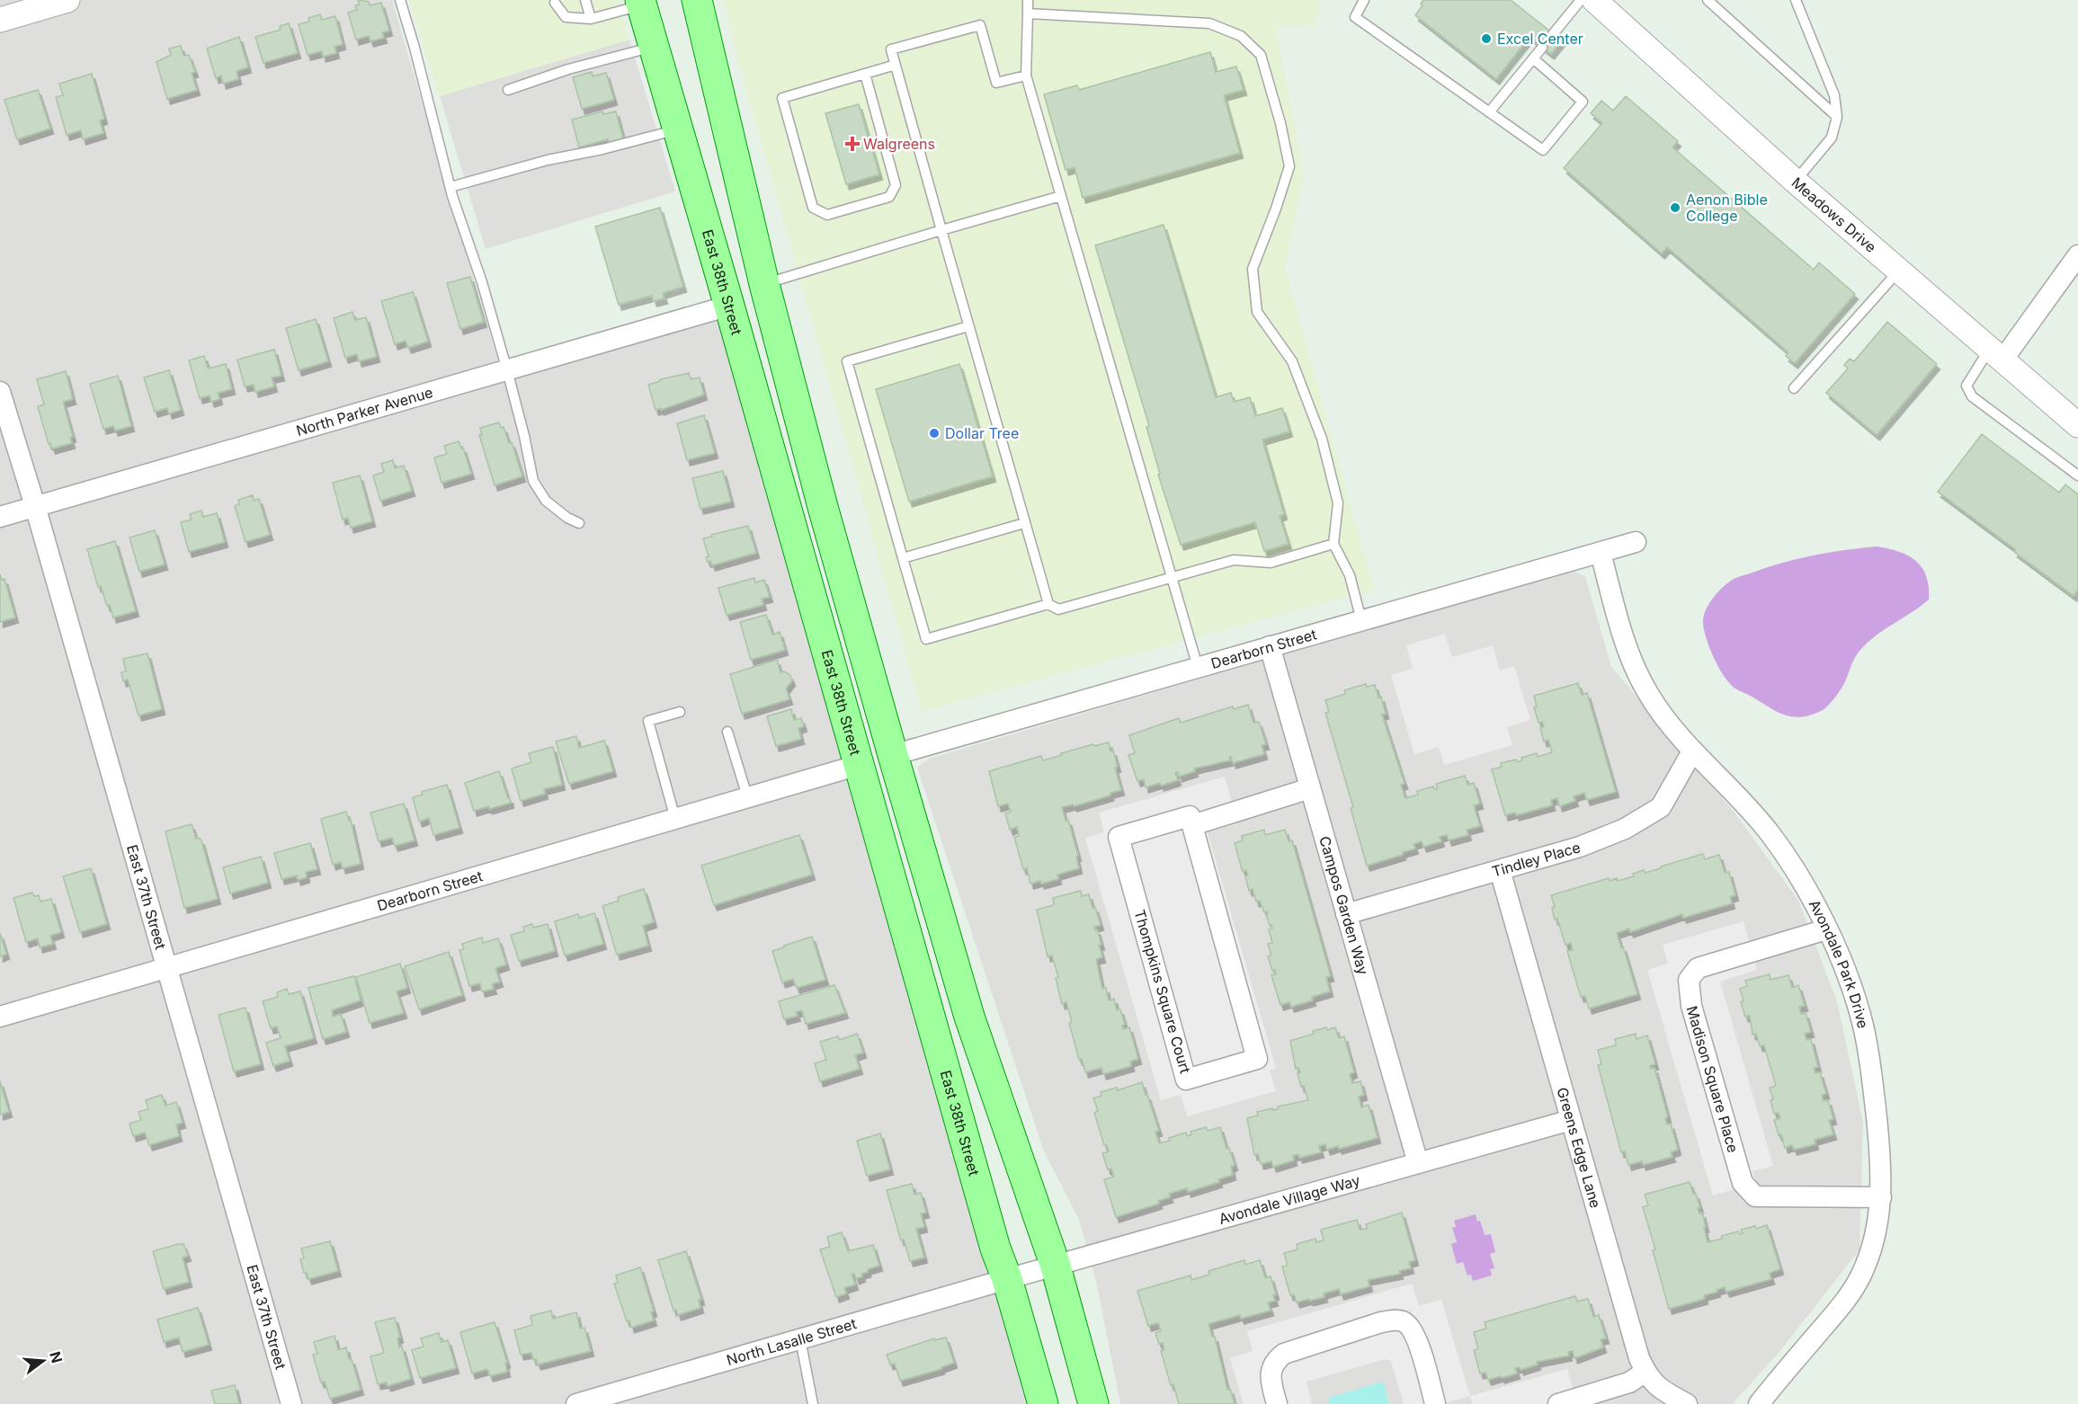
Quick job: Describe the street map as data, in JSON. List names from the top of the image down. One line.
{"streets":{"main road":["East 38th Street"],"street":["Meadows Drive","North Parker Avenue","Dearborn Street","Tindley Place","East 37th Street","Campos Garden Way","Avondale Park Drive","Thompkins Square Court","Madison Square Place","Greens Edge Lane","Avondale Village Way","North Lasalle Street"]},"crossings":[["East 38th Street","North Parker Avenue"],["East 38th Street","Dearborn Street"],["East 38th Street","Avondale Village Way"],["East 38th Street","North Lasalle Street"],["North Parker Avenue","East 37th Street"],["Dearborn Street","East 37th Street"],["Dearborn Street","Campos Garden Way"],["Dearborn Street","Avondale Park Drive"],["Tindley Place","Campos Garden Way"],["Tindley Place","Avondale Park Drive"],["Tindley Place","Greens Edge Lane"],["Campos Garden Way","Thompkins Square Court"],["Campos Garden Way","Avondale Village Way"],["Avondale Park Drive","Madison Square Place"],["Greens Edge Lane","Avondale Village Way"],["Avondale Village Way","North Lasalle Street"]],"places":{"other":["Excel Center","Aenon Bible College","Dollar Tree"],"health":["Walgreens"]},"north":"right"}
